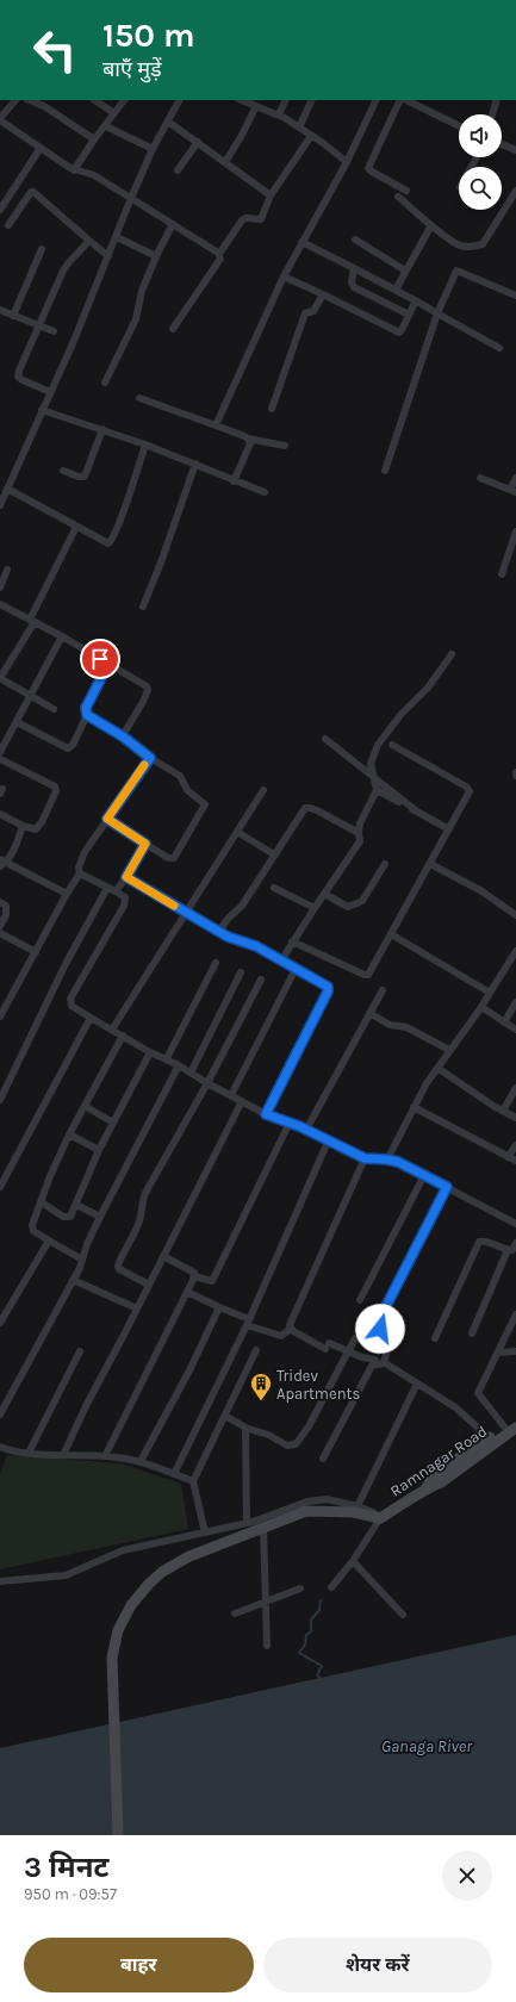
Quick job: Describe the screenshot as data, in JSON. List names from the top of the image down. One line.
{"streets":{"main road":["Ramnagar Road"]},"water":["Ganaga River"],"places":{"building":["Tridev Apartments"]},"page":{"turn":["150 m","बाएँ मुड़ें"],"heading":["3 मिनट","950 m · 09:57"],"buttons":["बाहर","शेयर करें"]}}
